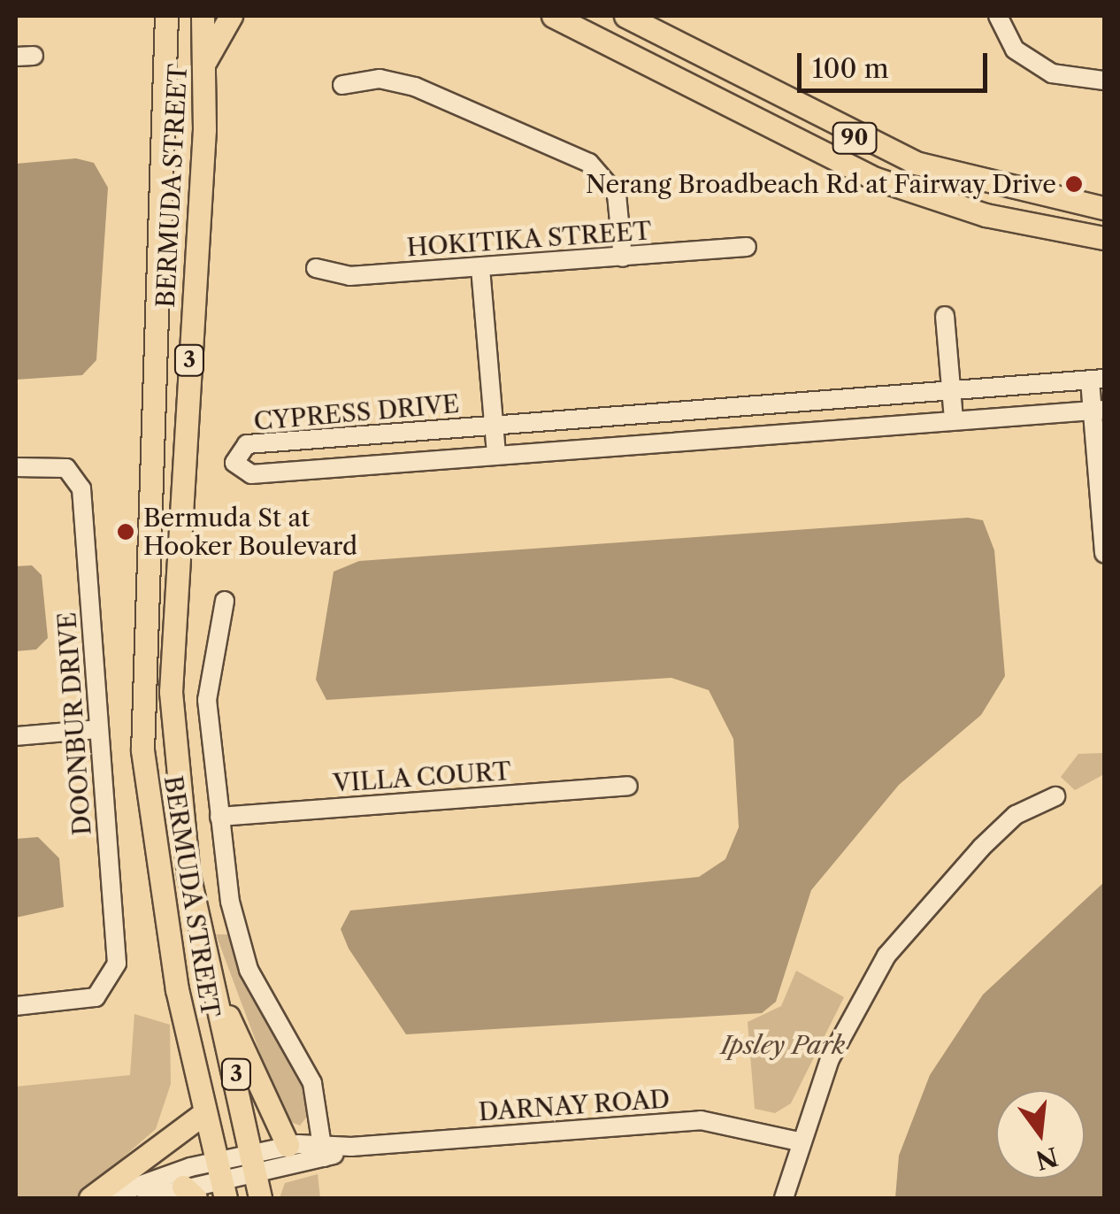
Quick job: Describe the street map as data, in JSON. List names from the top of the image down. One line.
{"streets":{"main road":["90","BERMUDA STREET","3"],"street":["HOKITIKA STREET","CYPRESS DRIVE","DOONBUR DRIVE","VILLA COURT","DARNAY ROAD"]},"crossings":[["BERMUDA STREET","DARNAY ROAD"]],"parks":["Ipsley Park"],"places":["Nerang Broadbeach Rd at Fairway Drive","Bermuda St at Hooker Boulevard"],"scale_bar":"100 m","north":"bottom"}
